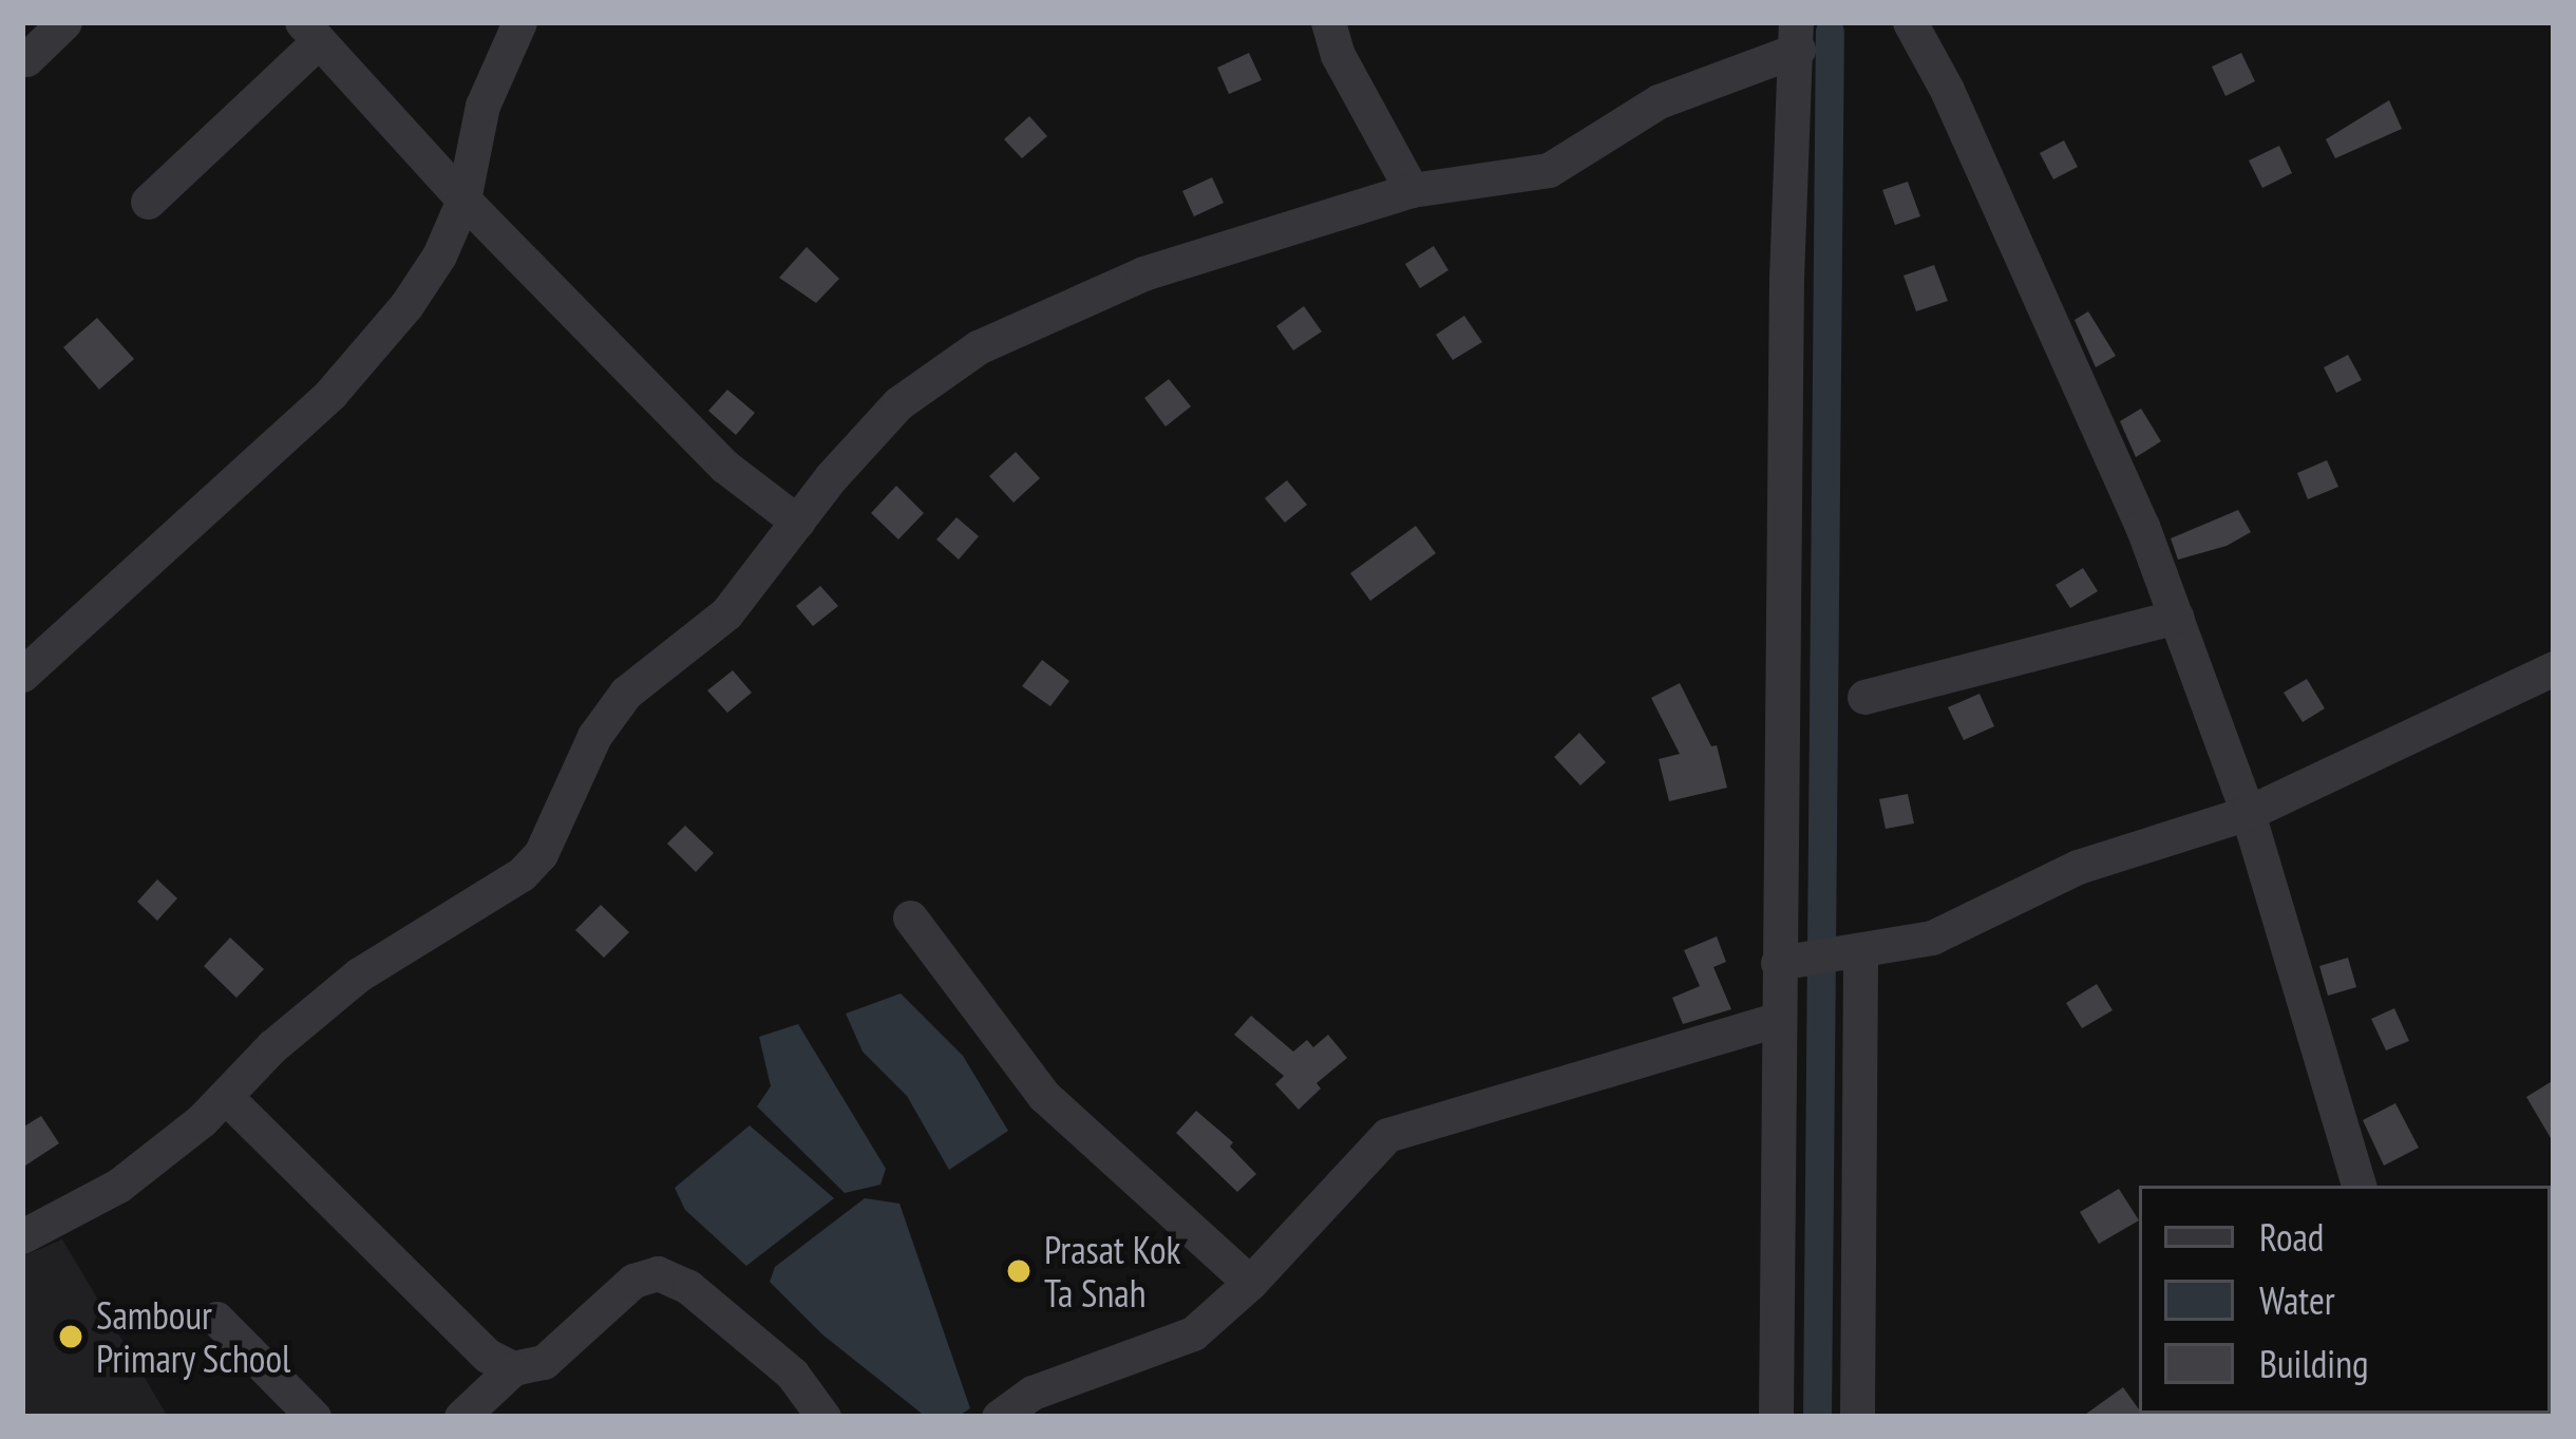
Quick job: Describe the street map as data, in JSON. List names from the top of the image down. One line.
{"places":["Prasat Kok Ta Snah","Sambour Primary School"],"legend":["Road","Water","Building"]}
